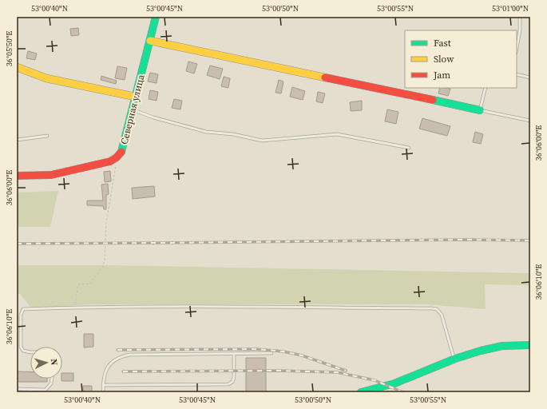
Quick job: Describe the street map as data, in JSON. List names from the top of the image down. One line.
{"streets":{"street":["Северная улица"]},"legend":["Fast","Slow","Jam"],"north":"right","coordinates":["53°00'40\"N","53°00'45\"N","53°00'50\"N","53°00'55\"N","53°01'00\"N","36°05'50\"E","36°06'00\"E","36°06'10\"E"]}
